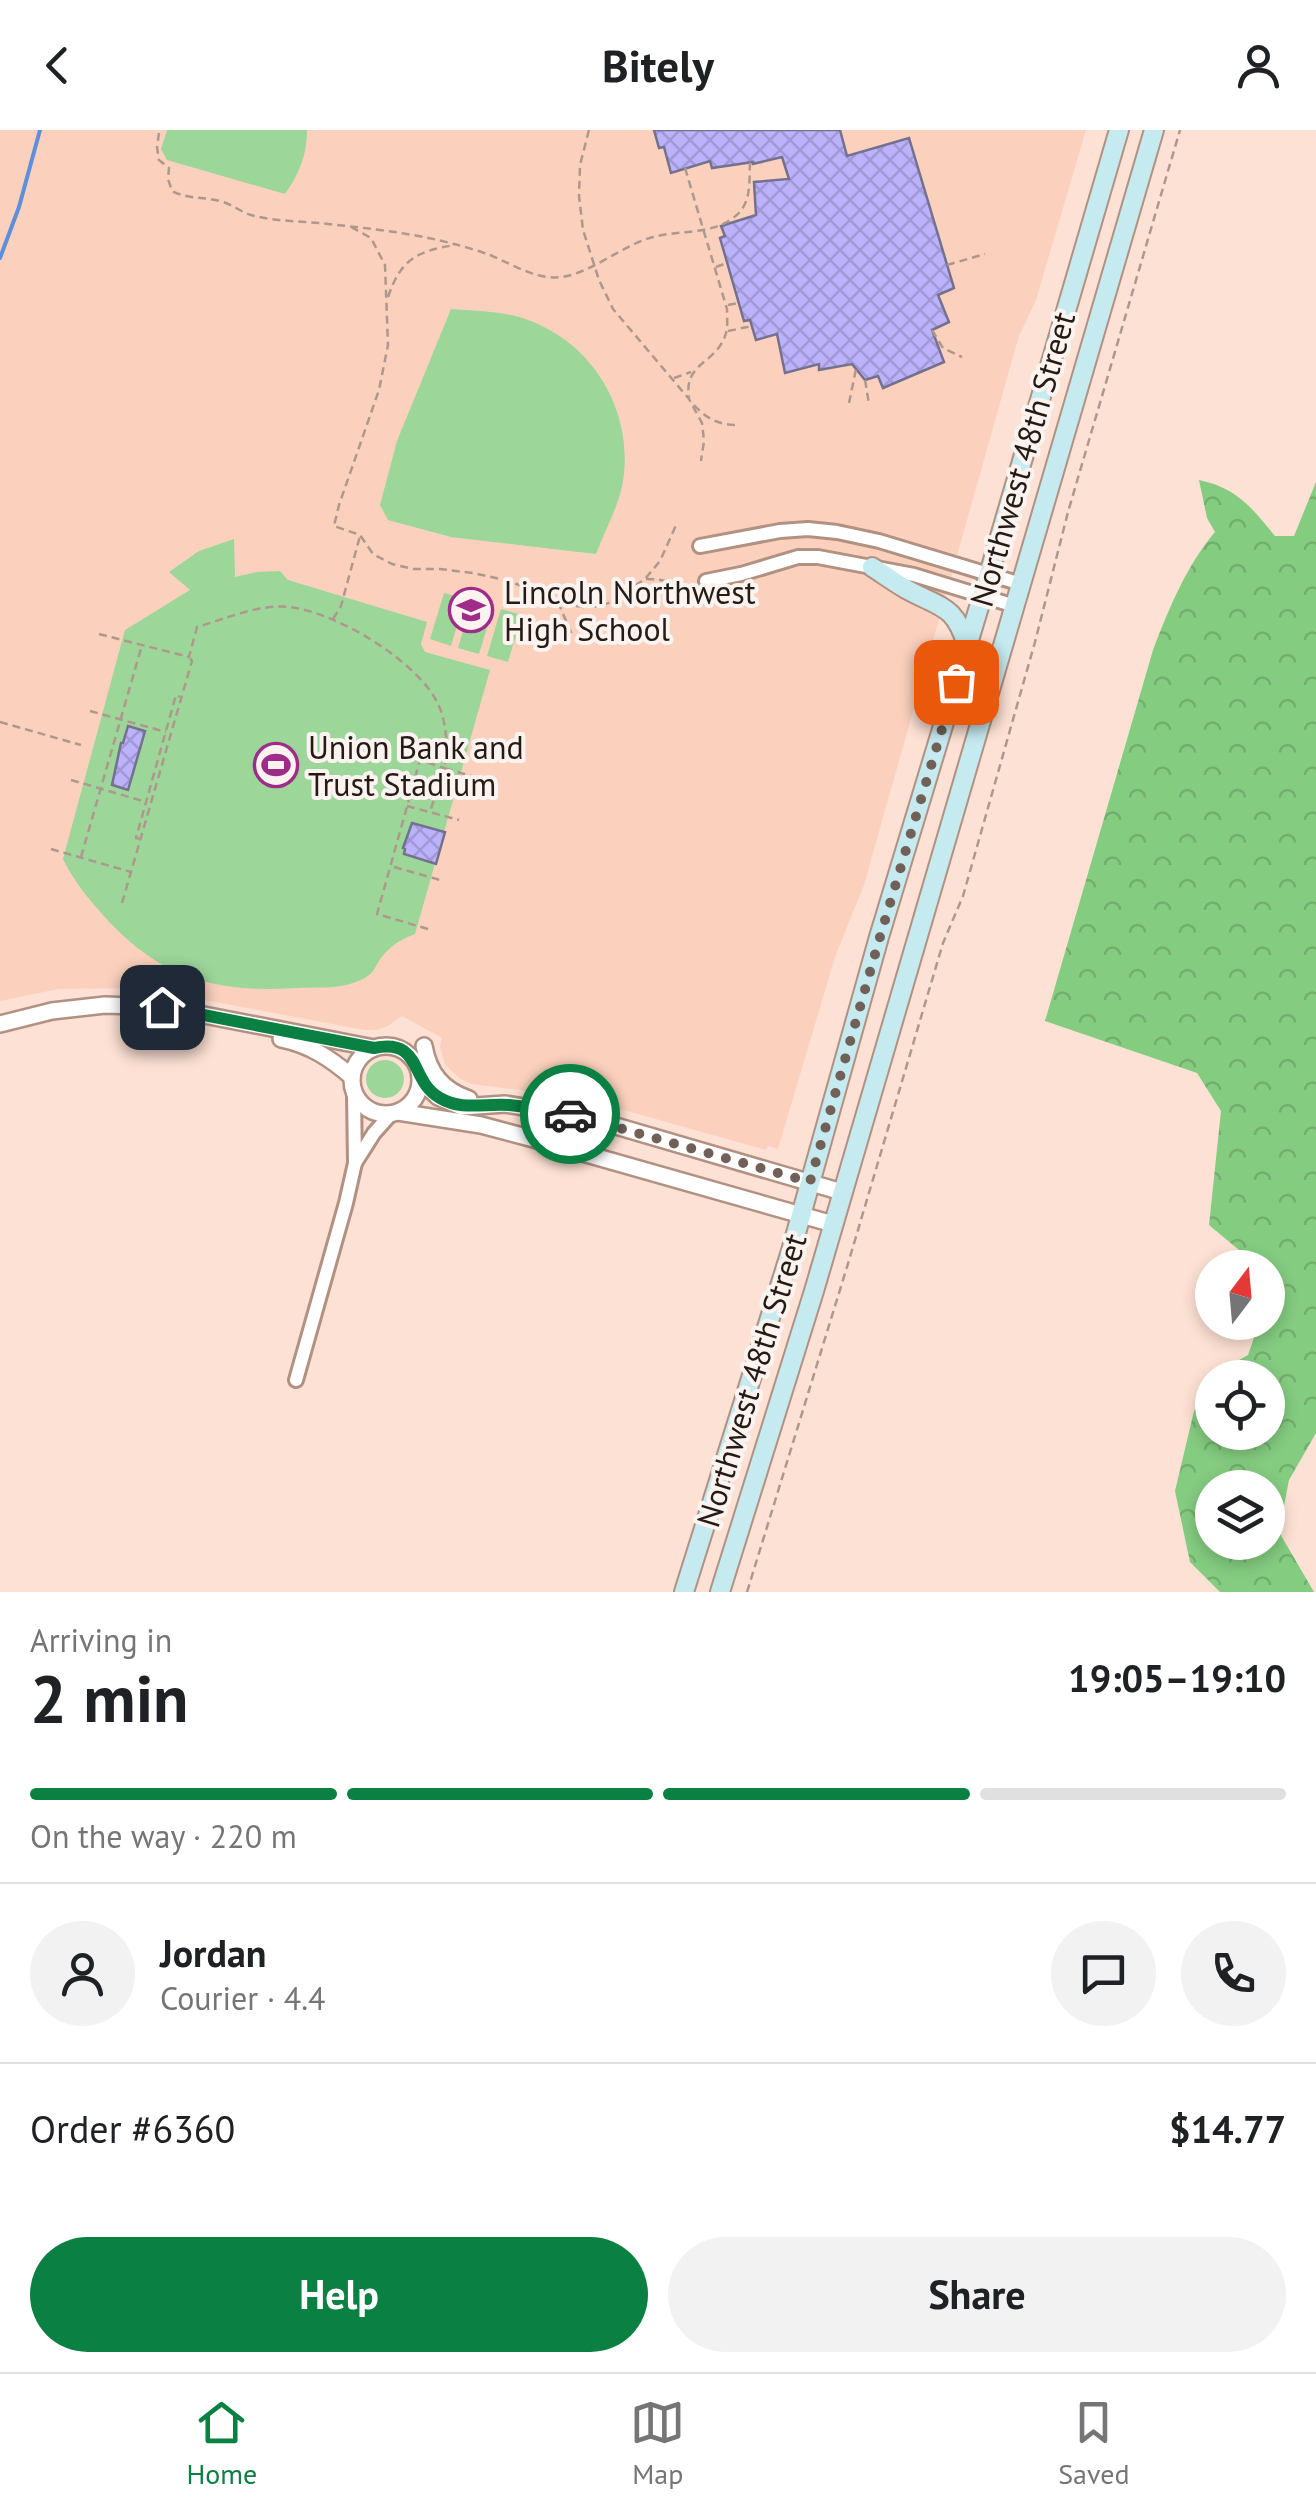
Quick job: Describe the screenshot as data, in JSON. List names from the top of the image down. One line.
{"streets":{"main road":["Northwest 48th Street"]},"places":{"school or university":["Lincoln Northwest High School"],"sports":["Union Bank and Trust Stadium"]},"north":"top","page":{"header":"Bitely","heading":["2 min","Arriving in","19:05–19:10"],"panel":["Jordan","Courier · 4.4","Order #6360","$14.77"],"bar":"On the way · 220 m","buttons":["Help","Share"],"tabs":["Home","Map","Saved"]}}
